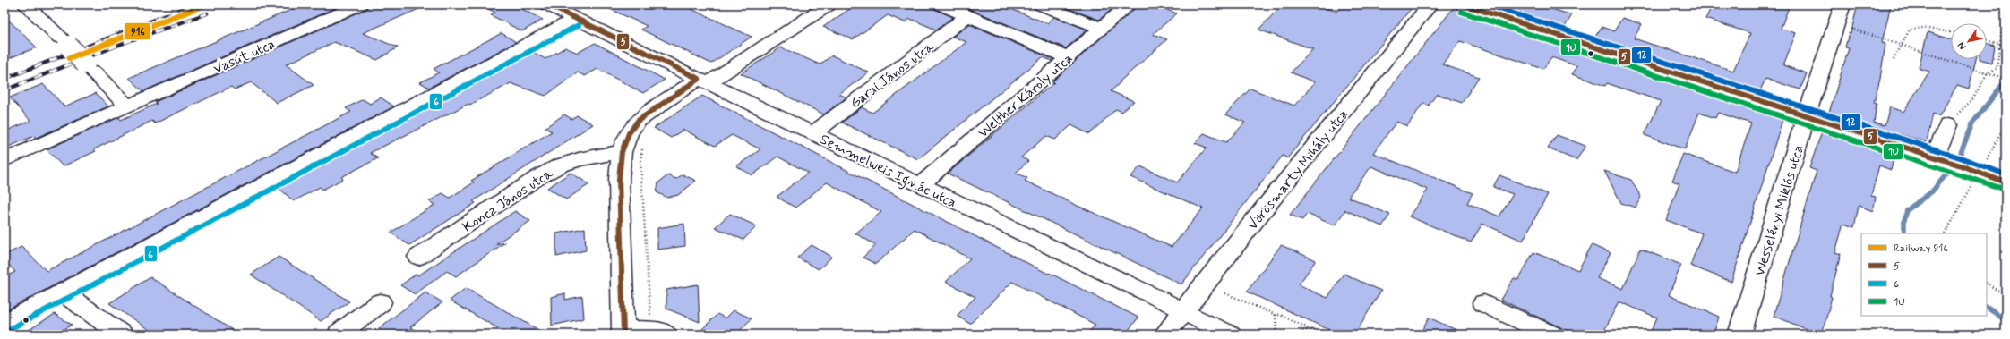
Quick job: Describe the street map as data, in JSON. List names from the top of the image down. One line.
{"streets":{"street":["Vasút utca","Garai János utca","Welther Károly utca","Vörösmarty Mihály utca","Semmelweis Ignác utca","Koncz János utca","Wesselényi Miklós utca"]},"crossings":[["Garai János utca","Semmelweis Ignác utca"],["Welther Károly utca","Semmelweis Ignác utca"],["Vörösmarty Mihály utca","Semmelweis Ignác utca"]],"lines":["rail line 916","transit line 5","transit line 12","transit line 1U","transit line 6"],"legend":["Railway 916","5","6","1U"],"north":"bottom left"}
